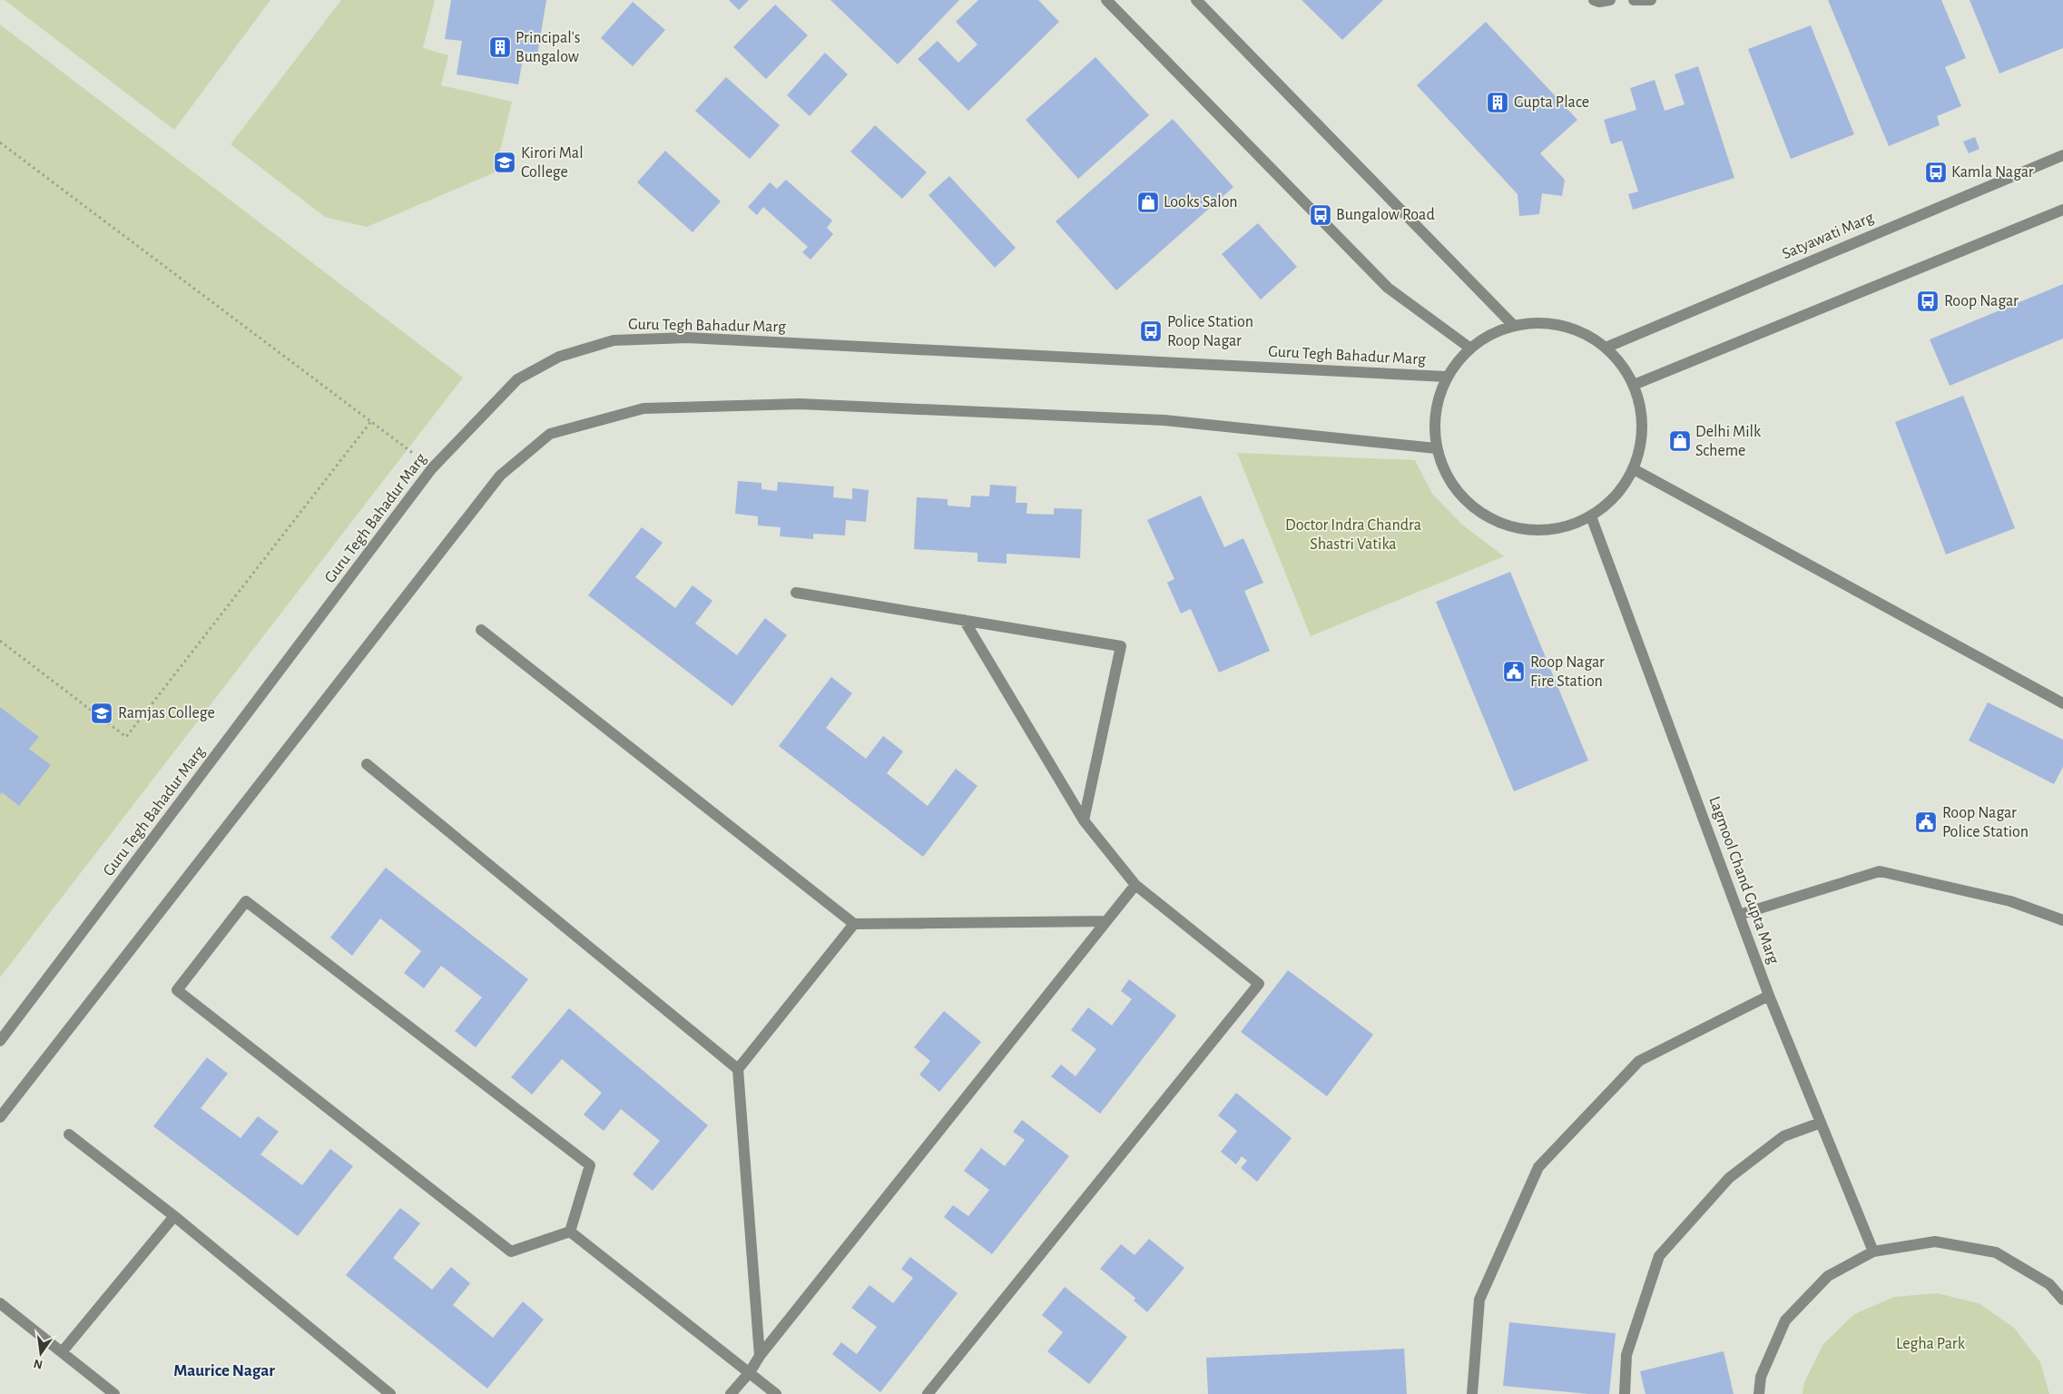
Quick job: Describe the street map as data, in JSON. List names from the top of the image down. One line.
{"streets":{"street":["Satyawati Marg","Guru Tegh Bahadur Marg","Lagmool Chand Gupta Marg"]},"districts":["Maurice Nagar"],"parks":["Doctor Indra Chandra Shastri Vatika","Legha Park"],"places":{"building":["Principal's Bungalow","Gupta Place"],"school or university":["Kirori Mal College","Ramjas College"],"bus stop":["Kamla Nagar","Bungalow Road","Roop Nagar","Police Station Roop Nagar"],"shop":["Looks Salon","Delhi Milk Scheme"],"public building":["Roop Nagar Fire Station","Roop Nagar Police Station"]},"north":"bottom"}
